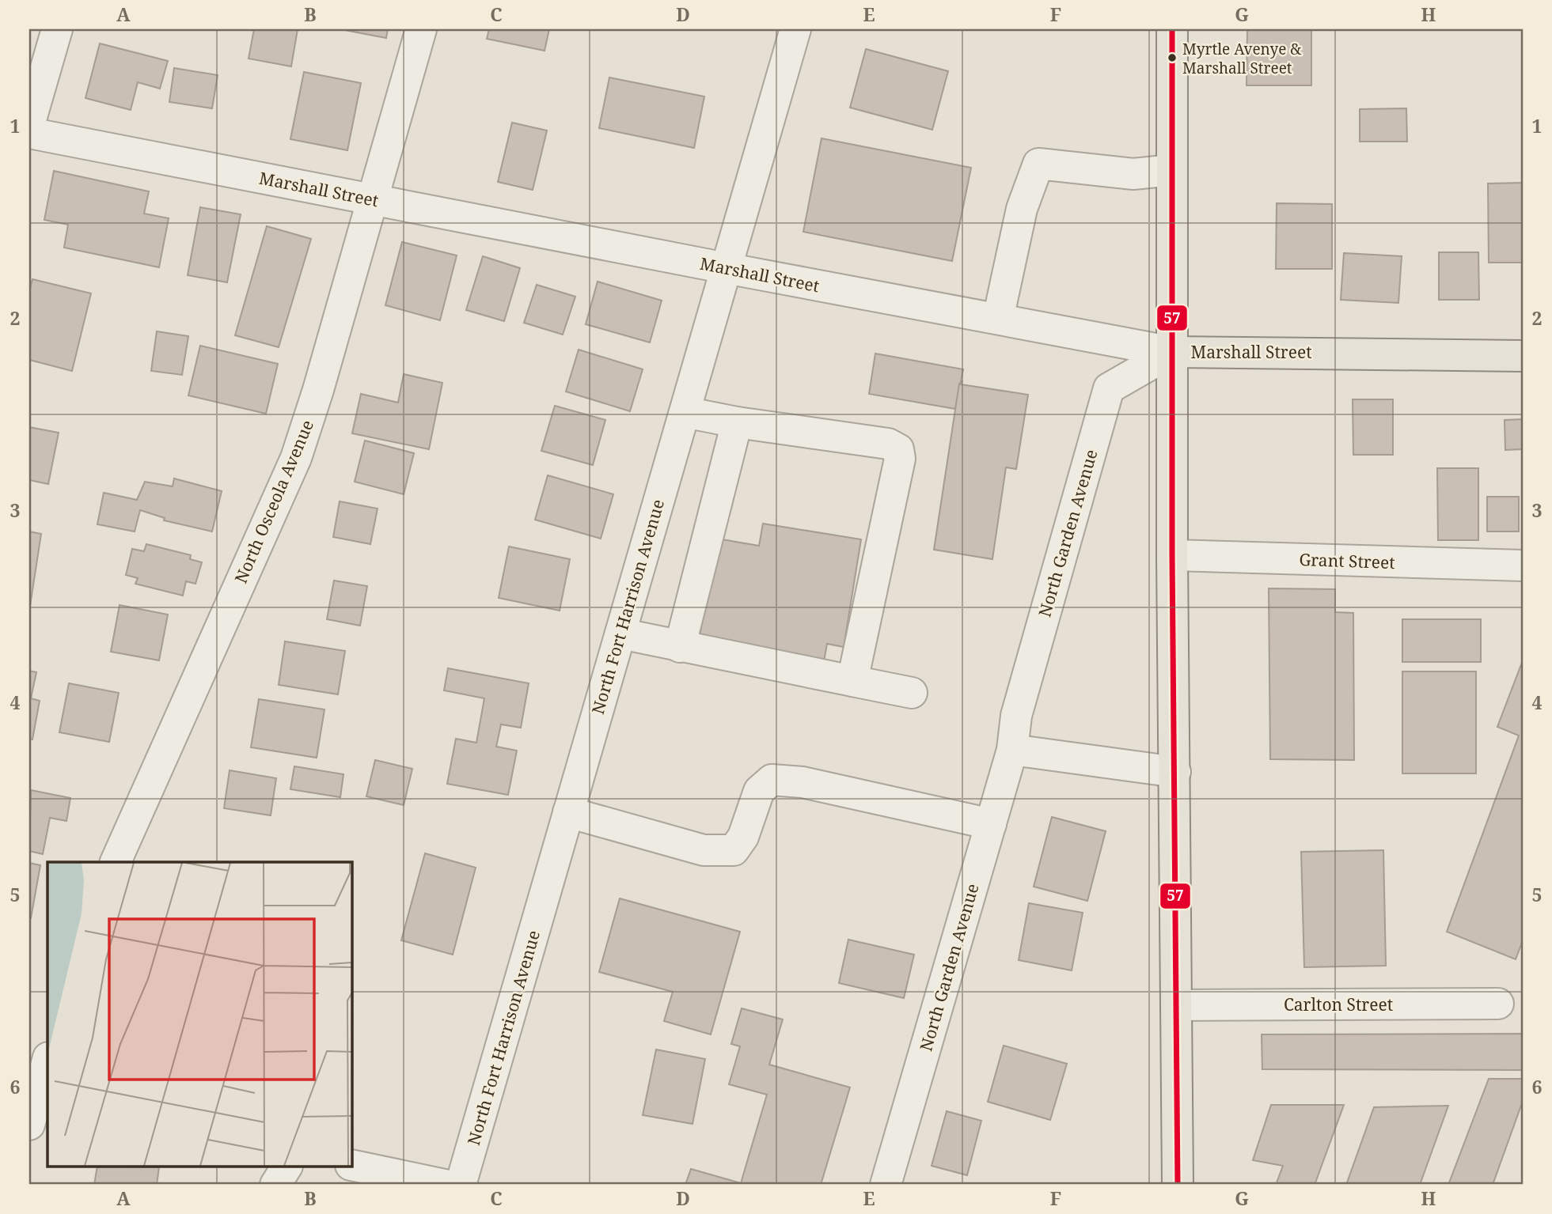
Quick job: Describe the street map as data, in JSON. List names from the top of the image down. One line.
{"streets":{"main road":["Marshall Street"],"street":["North Osceola Avenue","North Garden Avenue","Grant Street","North Fort Harrison Avenue","Carlton Street"]},"crossings":[["Marshall Street","North Osceola Avenue"],["Marshall Street","North Garden Avenue"],["Marshall Street","North Fort Harrison Avenue"]],"places":["Myrtle Avenye & Marshall Street"],"lines":["transit line 57"],"grid":{"columns":["A","B","C","D","E","F","G","H"],"rows":["1","2","3","4","5","6"]}}
